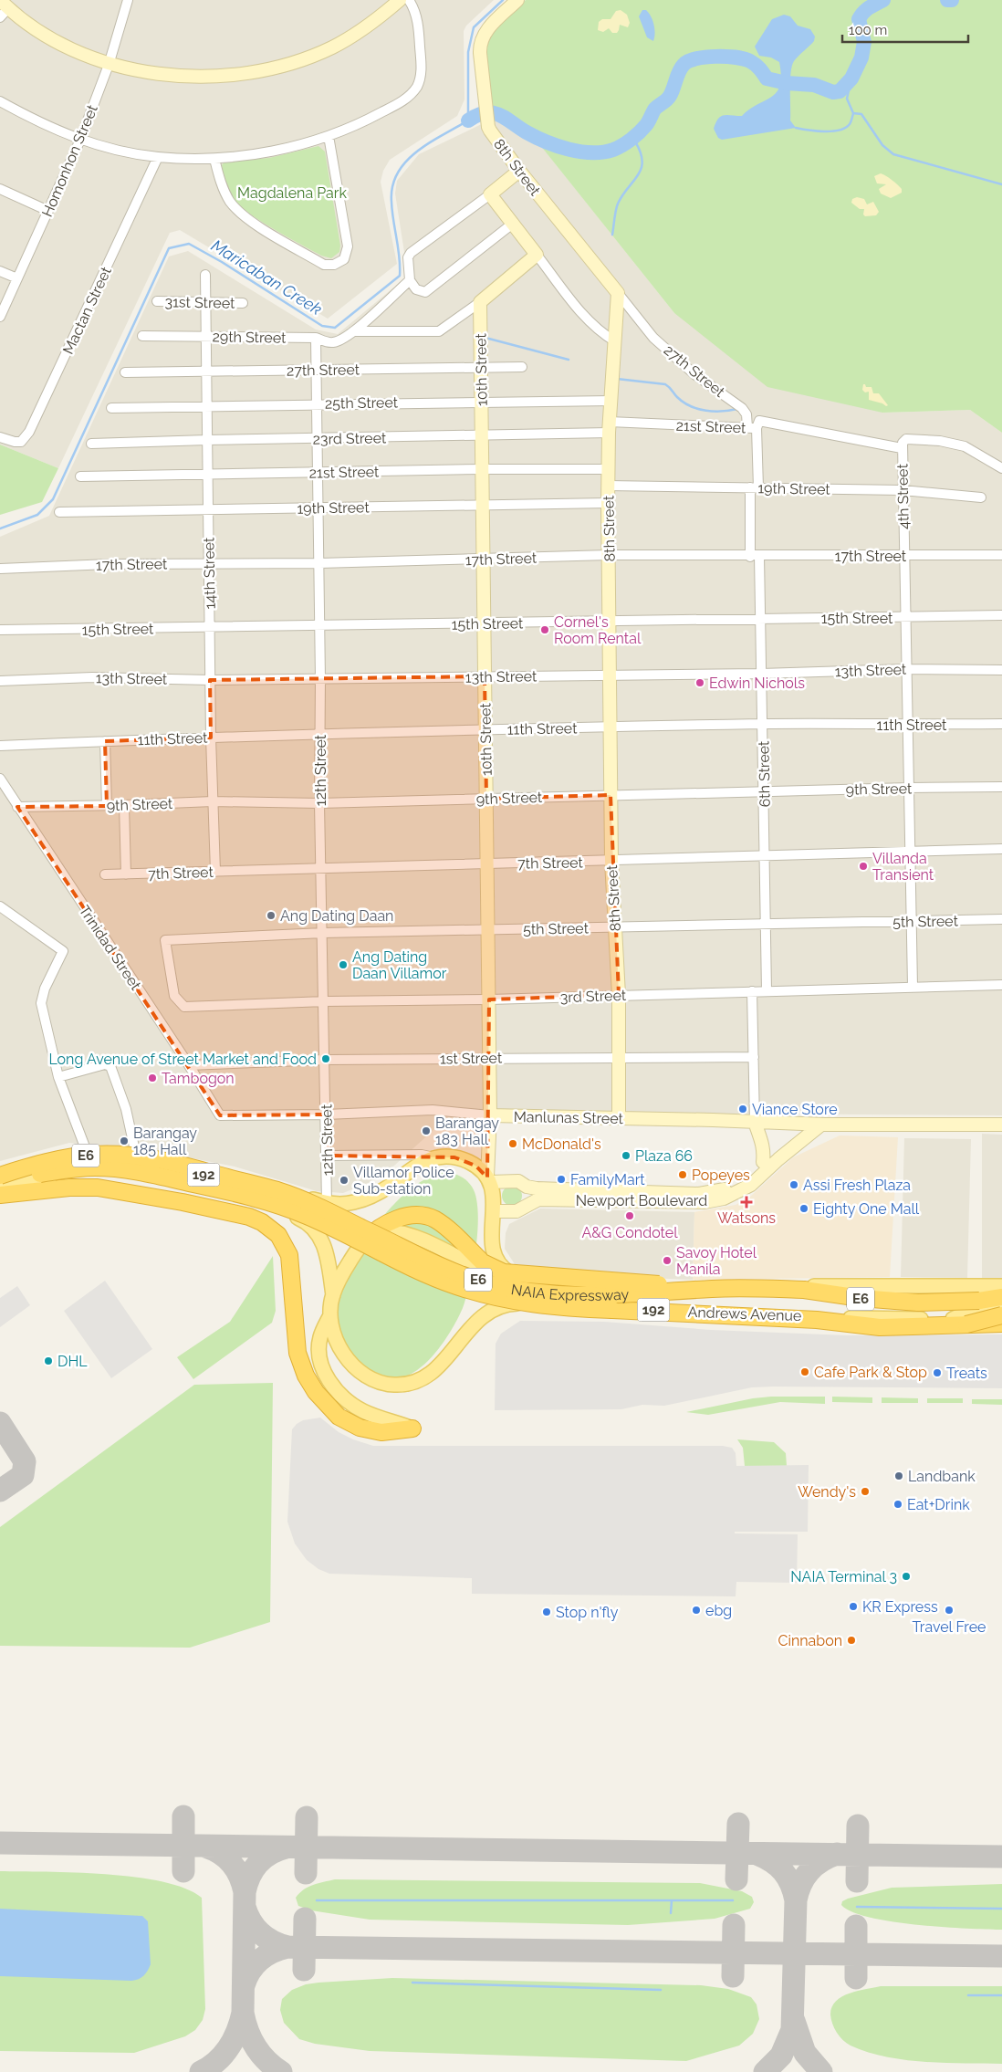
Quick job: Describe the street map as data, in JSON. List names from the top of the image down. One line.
{"streets":{"highway":["E6","NAIA Expressway"],"main road":["192","Andrews Avenue"],"street":["Homonhon Street","8th Street","31st Street","Mactan Street","29th Street","27th Street","10th Street","25th Street","21st Street","23rd Street","19th Street","4th Street","17th Street","14th Street","15th Street","13th Street","11th Street","12th Street","6th Street","9th Street","7th Street","5th Street","Trinidad Street","3rd Street","1st Street","Manlunas Street","Newport Boulevard"]},"crossings":[["8th Street","27th Street"],["8th Street","25th Street"],["8th Street","21st Street"],["8th Street","23rd Street"],["8th Street","19th Street"],["8th Street","17th Street"],["8th Street","15th Street"],["8th Street","13th Street"],["8th Street","11th Street"],["8th Street","9th Street"],["8th Street","7th Street"],["8th Street","5th Street"],["8th Street","3rd Street"],["8th Street","1st Street"],["8th Street","Manlunas Street"],["31st Street","14th Street"],["29th Street","10th Street"],["29th Street","14th Street"],["29th Street","12th Street"],["27th Street","10th Street"],["27th Street","21st Street"],["27th Street","14th Street"],["27th Street","12th Street"],["27th Street","6th Street"],["10th Street","25th Street"],["10th Street","21st Street"],["10th Street","23rd Street"],["10th Street","19th Street"],["10th Street","17th Street"],["10th Street","15th Street"],["10th Street","13th Street"],["10th Street","11th Street"],["10th Street","9th Street"],["10th Street","7th Street"],["10th Street","5th Street"],["10th Street","3rd Street"],["10th Street","1st Street"],["10th Street","Manlunas Street"],["10th Street","192"],["10th Street","Newport Boulevard"],["25th Street","14th Street"],["25th Street","12th Street"],["21st Street","23rd Street"],["21st Street","4th Street"],["21st Street","14th Street"],["21st Street","12th Street"],["21st Street","6th Street"],["23rd Street","14th Street"],["23rd Street","12th Street"],["19th Street","4th Street"],["19th Street","14th Street"],["19th Street","12th Street"],["19th Street","6th Street"],["4th Street","17th Street"],["4th Street","15th Street"],["4th Street","13th Street"],["4th Street","11th Street"],["4th Street","9th Street"],["4th Street","7th Street"],["4th Street","5th Street"],["4th Street","3rd Street"],["17th Street","14th Street"],["17th Street","12th Street"],["17th Street","6th Street"],["14th Street","15th Street"],["14th Street","13th Street"],["14th Street","11th Street"],["14th Street","9th Street"],["14th Street","7th Street"],["15th Street","12th Street"],["15th Street","6th Street"],["13th Street","12th Street"],["13th Street","6th Street"],["11th Street","12th Street"],["11th Street","6th Street"],["12th Street","9th Street"],["12th Street","7th Street"],["12th Street","5th Street"],["12th Street","3rd Street"],["12th Street","1st Street"],["12th Street","Manlunas Street"],["12th Street","192"],["6th Street","9th Street"],["6th Street","7th Street"],["6th Street","5th Street"],["6th Street","3rd Street"],["9th Street","Trinidad Street"],["5th Street","3rd Street"],["Trinidad Street","1st Street"],["Trinidad Street","Manlunas Street"],["Manlunas Street","Newport Boulevard"],["192","Newport Boulevard"],["192","NAIA Expressway"],["192","Andrews Avenue"],["Newport Boulevard","Andrews Avenue"],["NAIA Expressway","Andrews Avenue"]],"water":["Maricaban Creek"],"parks":["Magdalena Park"],"places":{"other":["Cornel's Room Rental","Edwin Nichols","Villanda Transient","Ang Dating Daan","Ang Dating Daan Villamor","Long Avenue of Street Market and Food","Tambogon","Viance Store","Barangay 183 Hall","Barangay 185 Hall","McDonald's","Plaza 66","Popeyes","FamilyMart","Villamor Police Sub-station","Assi Fresh Plaza","Eighty One Mall","A&G Condotel","Savoy Hotel Manila","DHL","Cafe Park & Stop","Treats","Landbank","Wendy's","Eat+Drink","NAIA Terminal 3","KR Express","ebg","Travel Free","Stop n'fly","Cinnabon"],"health":["Watsons"]},"scale_bar":"100 m"}
